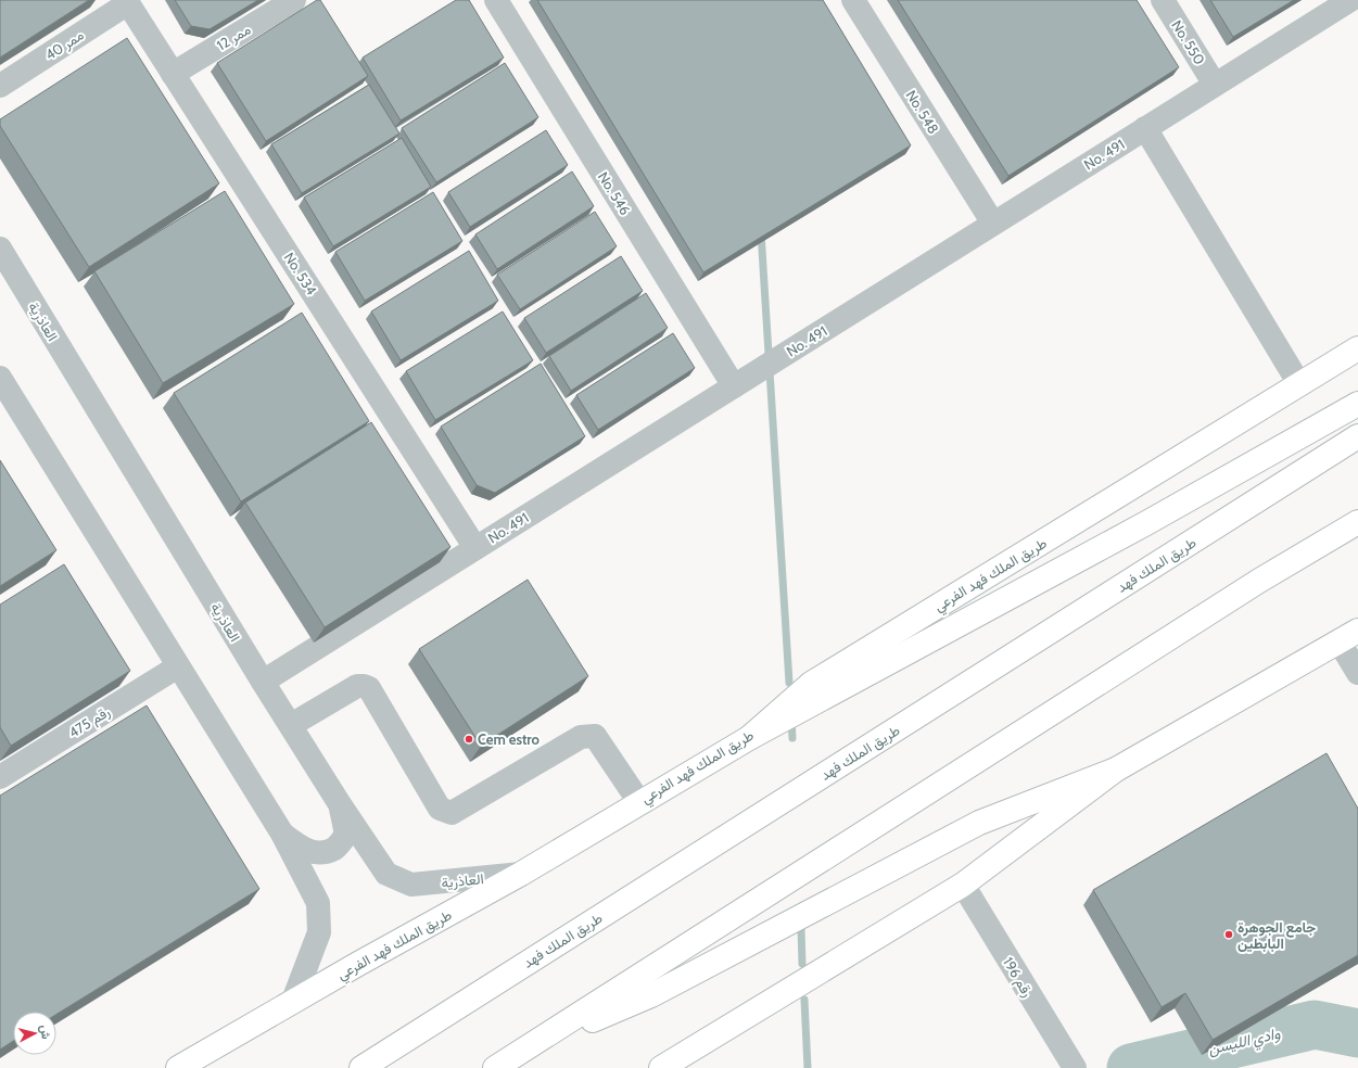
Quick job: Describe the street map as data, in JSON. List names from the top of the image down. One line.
{"streets":{"main road":["طريق الملك فهد","طريق الملك فهد الفرعي"],"street":["ممر 12","No. 550","ممر 40","No. 548","No. 491","No. 546","No. 534","العاذرية","رقم 475","رقم 196"]},"crossings":[["ممر 12","No. 534"],["No. 550","No. 491"],["ممر 40","No. 534"],["No. 548","No. 491"],["No. 491","No. 546"],["No. 491","No. 534"],["No. 491","العاذرية"],["العاذرية","طريق الملك فهد الفرعي"]],"water":["وادي الليسن"],"places":["Cem estro","جامع الجوهرة البابطين"],"north":"right"}
